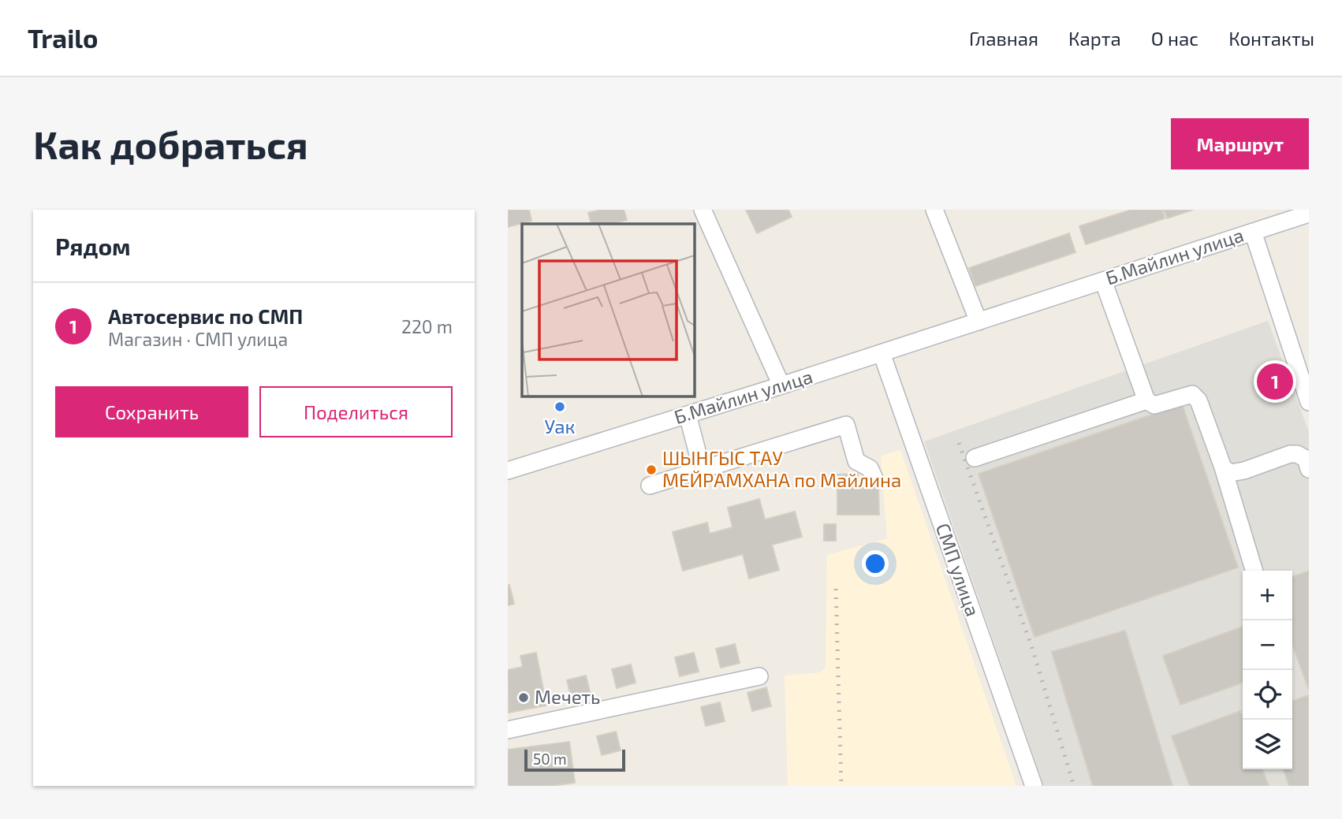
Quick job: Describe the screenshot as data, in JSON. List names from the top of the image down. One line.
{"streets":{"street":["Б.Майлин улица","СМП улица"]},"crossings":[["Б.Майлин улица","СМП улица"]],"places":["Уак","ШЫНГЫС ТАУ МЕЙРАМХАНА по Майлина","Мечеть"],"scale_bar":"50 m","page":{"header":"Trailo","nav":["Главная","Карта","О нас","Контакты"],"buttons":["Маршрут",["Сохранить","Поделиться"]],"title":"Как добраться","heading":"Рядом","list":[{"mark":"1","name":"Автосервис по СМП","note":"Магазин · СМП улица","value":"220 m"}],"pins":"1","map_buttons":["+","−"],"scale":"50 m"}}
